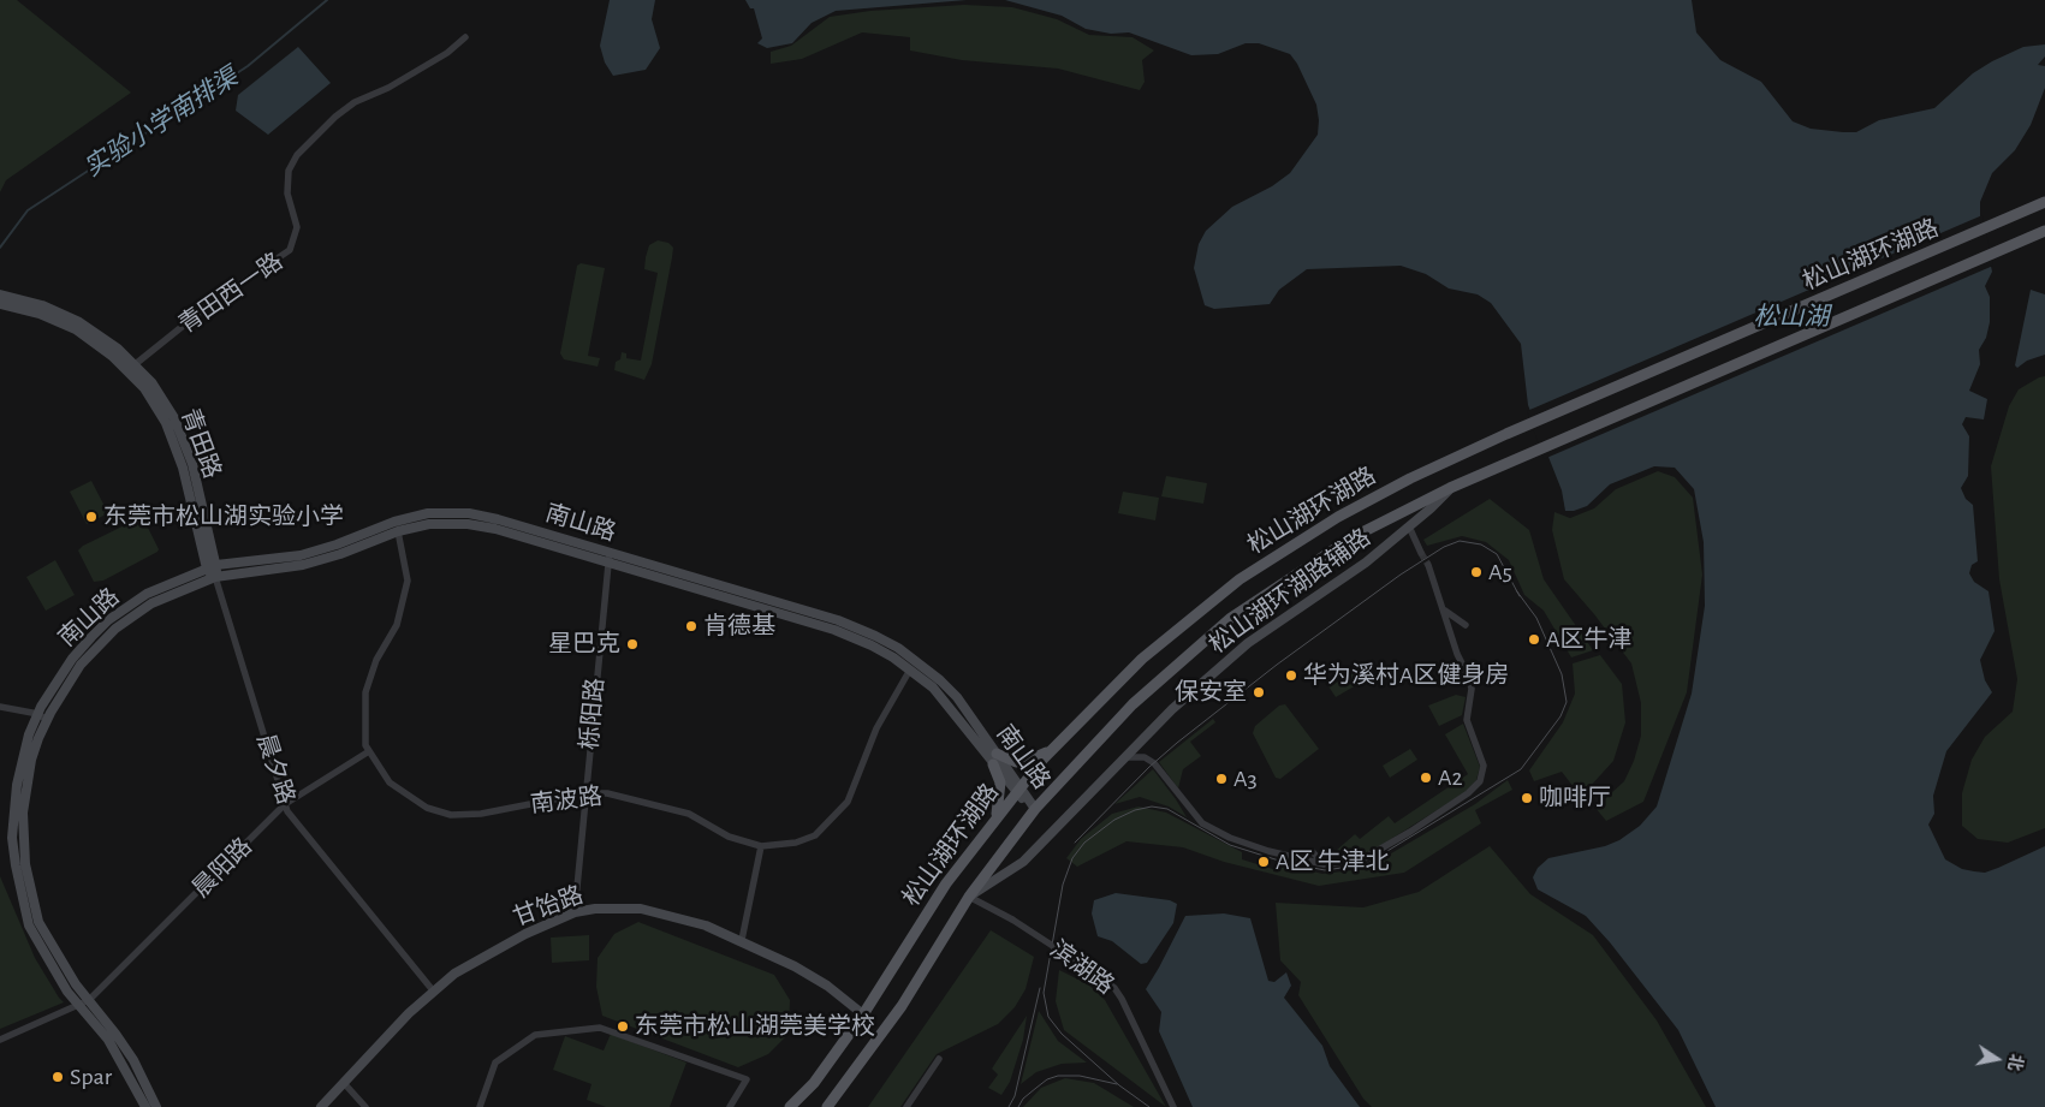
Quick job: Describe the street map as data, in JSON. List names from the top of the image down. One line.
{"streets":{"main road":["松山湖环湖路","青田路","南山路","松山湖环湖路辅路","甘饴路"],"street":["青田西一路","栎阳路","晨夕路","南波路","晨阳路","滨湖路"]},"crossings":[["松山湖环湖路","南山路"],["松山湖环湖路","松山湖环湖路辅路"],["松山湖环湖路","甘饴路"],["松山湖环湖路","滨湖路"],["青田西一路","青田路"],["青田路","南山路"],["青田路","晨夕路"],["南山路","栎阳路"],["南山路","晨夕路"],["南山路","南波路"],["南山路","晨阳路"],["松山湖环湖路辅路","滨湖路"],["栎阳路","南波路"],["栎阳路","甘饴路"],["晨夕路","晨阳路"],["晨夕路","甘饴路"],["南波路","晨阳路"]],"water":["实验小学南排渠","松山湖"],"places":["东莞市松山湖实验小学","A5","肯德基","A区牛津","星巴克","华为溪村A区健身房","保安室","A2","A3","咖啡厅","A区 牛津北","东莞市松山湖莞美学校","Spar"],"north":"right"}
